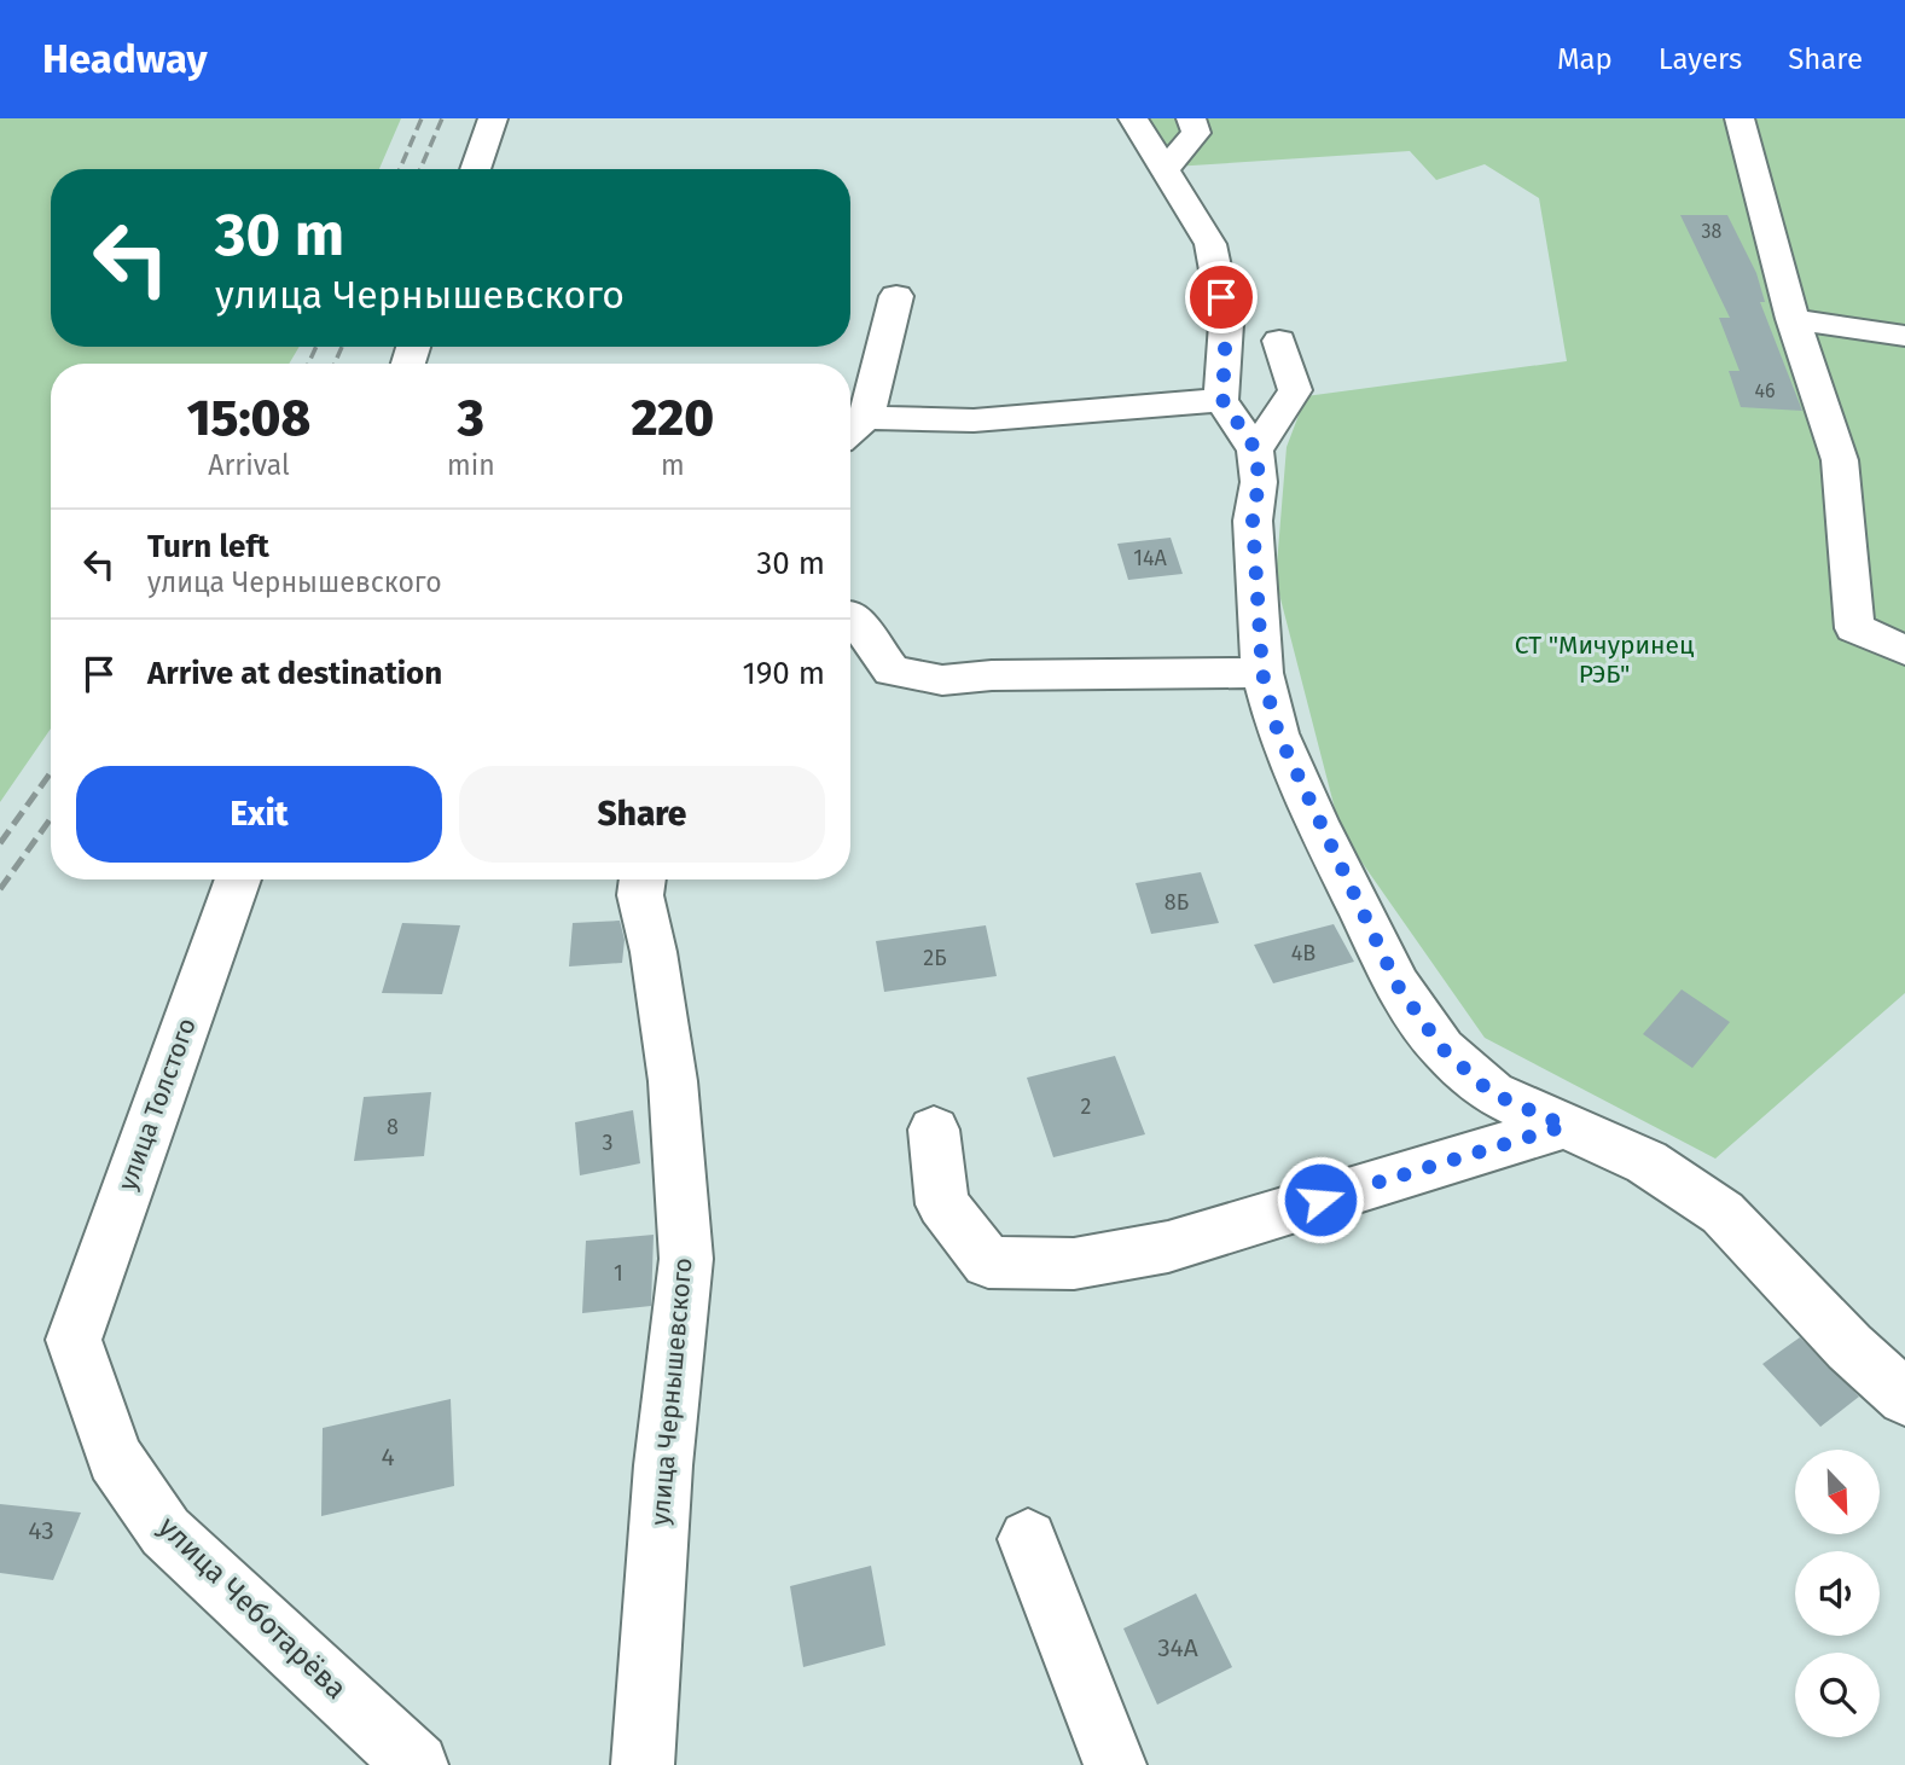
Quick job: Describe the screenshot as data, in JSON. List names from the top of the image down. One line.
{"streets":{"street":["улица Толстого","улица Чернышевского","улица Чеботарёва"]},"crossings":[["улица Толстого","улица Чеботарёва"]],"parks":["СТ \"Мичуринец РЭБ\""],"house_numbers":["38","46","14А","8Б","4В","2Б","2","8","3","1","4","43","34А"],"north":"bottom right","page":{"header":"Headway","nav":["Map","Layers","Share"],"turn":["30 m","улица Чернышевского"],"eta":["15:08","Arrival","3","min","220","m"],"list":[{"name":"Turn left","note":"улица Чернышевского","value":"30 m"},{"name":"Arrive at destination","value":"190 m"}],"buttons":["Exit","Share"]}}
